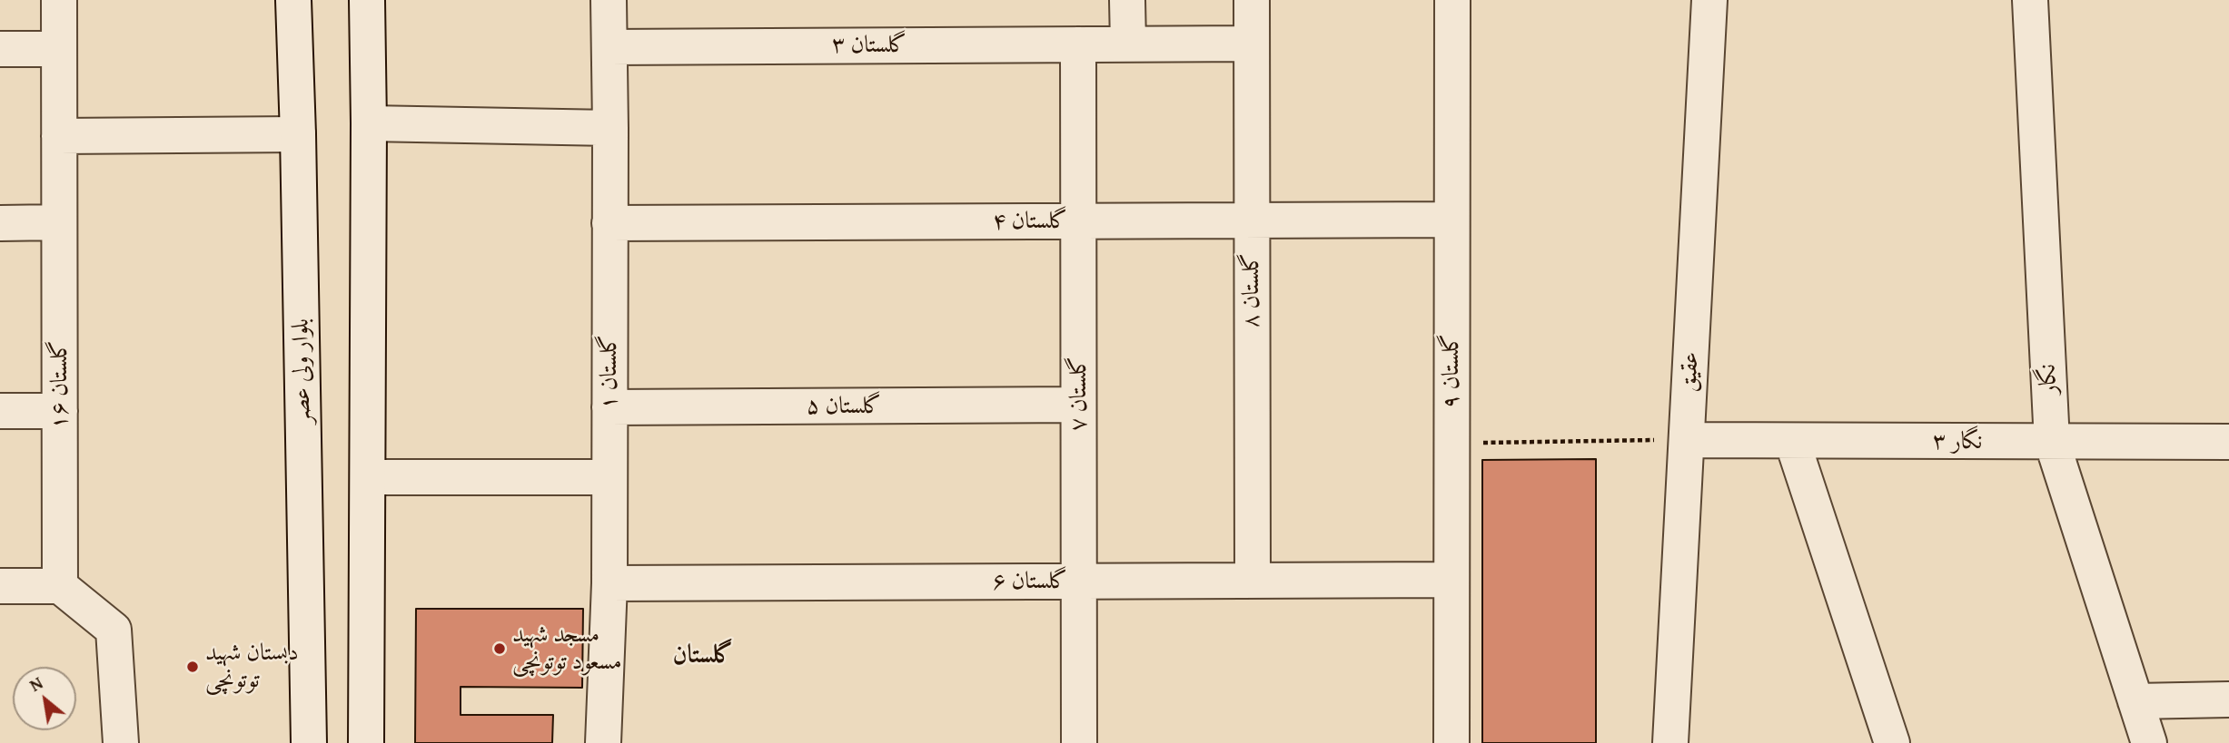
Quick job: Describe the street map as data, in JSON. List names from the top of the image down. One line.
{"streets":{"street":["گلستان ۳","گلستان ۴","گلستان ۸","بلوار ولی عصر","گلستان ۹","گلستان ۱","عقیق","نگار","گلستان ۱۶","گلستان ۷","گلستان ۵","نگار ۳","گلستان ۶"]},"crossings":[["گلستان ۳","گلستان ۸"],["گلستان ۳","گلستان ۱"],["گلستان ۳","گلستان ۷"],["گلستان ۴","گلستان ۸"],["گلستان ۴","گلستان ۹"],["گلستان ۴","گلستان ۱"],["گلستان ۴","گلستان ۷"],["گلستان ۸","گلستان ۶"],["گلستان ۹","گلستان ۶"],["گلستان ۱","گلستان ۵"],["گلستان ۱","گلستان ۶"],["عقیق","نگار ۳"],["نگار","نگار ۳"],["گلستان ۷","گلستان ۵"],["گلستان ۷","گلستان ۶"]],"districts":["گلستان"],"places":["مسجد شهید مسعود توتونچی","دبستان شهید توتونچی"],"north":"top left"}
